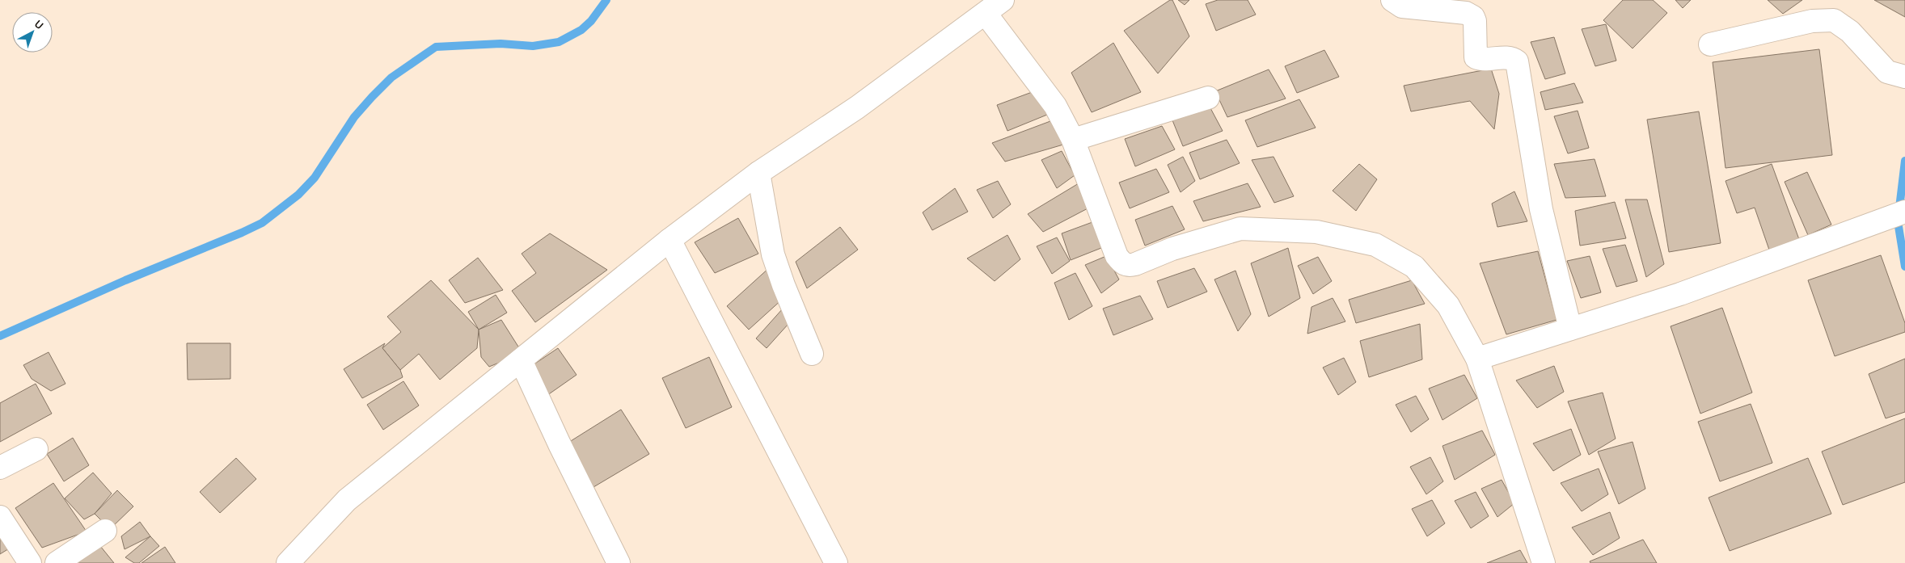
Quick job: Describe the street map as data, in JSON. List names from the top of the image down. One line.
{"north":"top right"}
